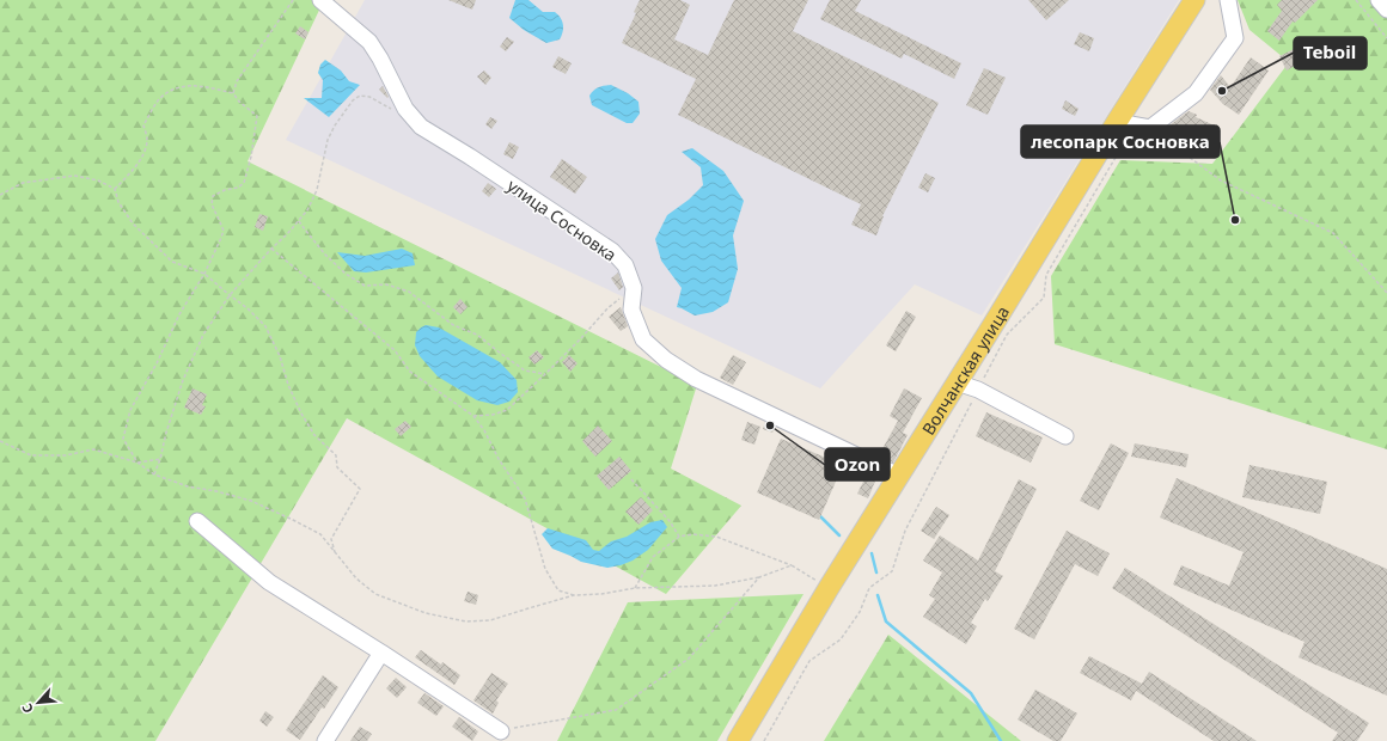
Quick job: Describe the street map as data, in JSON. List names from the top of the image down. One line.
{"streets":{"main road":["Волчанская улица"],"street":["улица Сосновка"]},"crossings":[["улица Сосновка","Волчанская улица"]],"places":["Teboil","лесопарк Сосновка","Ozon"],"north":"bottom left"}
